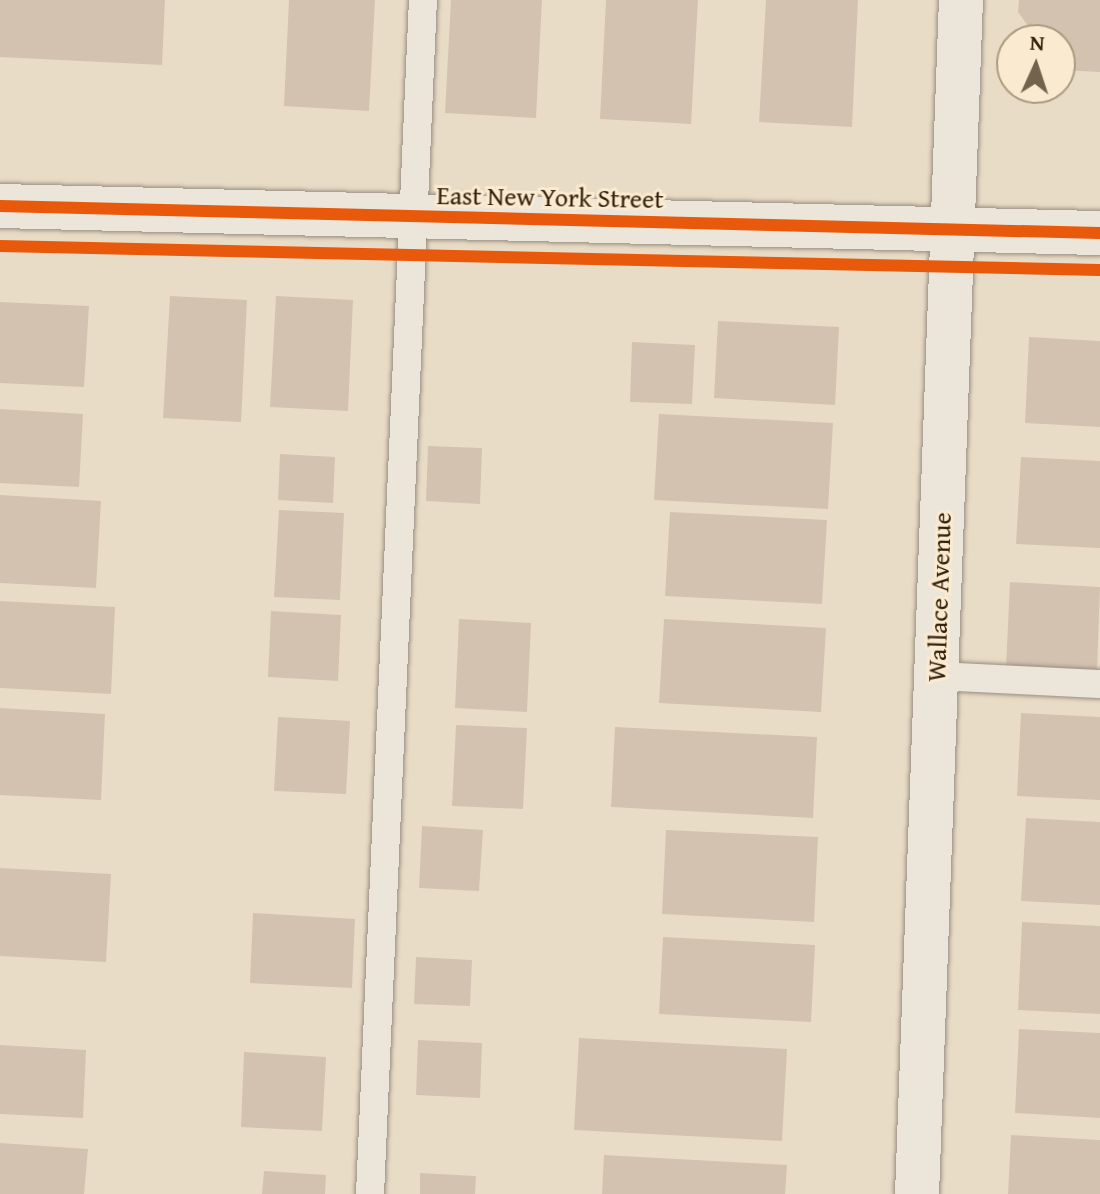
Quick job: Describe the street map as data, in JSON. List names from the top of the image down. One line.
{"streets":{"street":["East New York Street","Wallace Avenue"]},"crossings":[["East New York Street","Wallace Avenue"]],"north":"top"}
